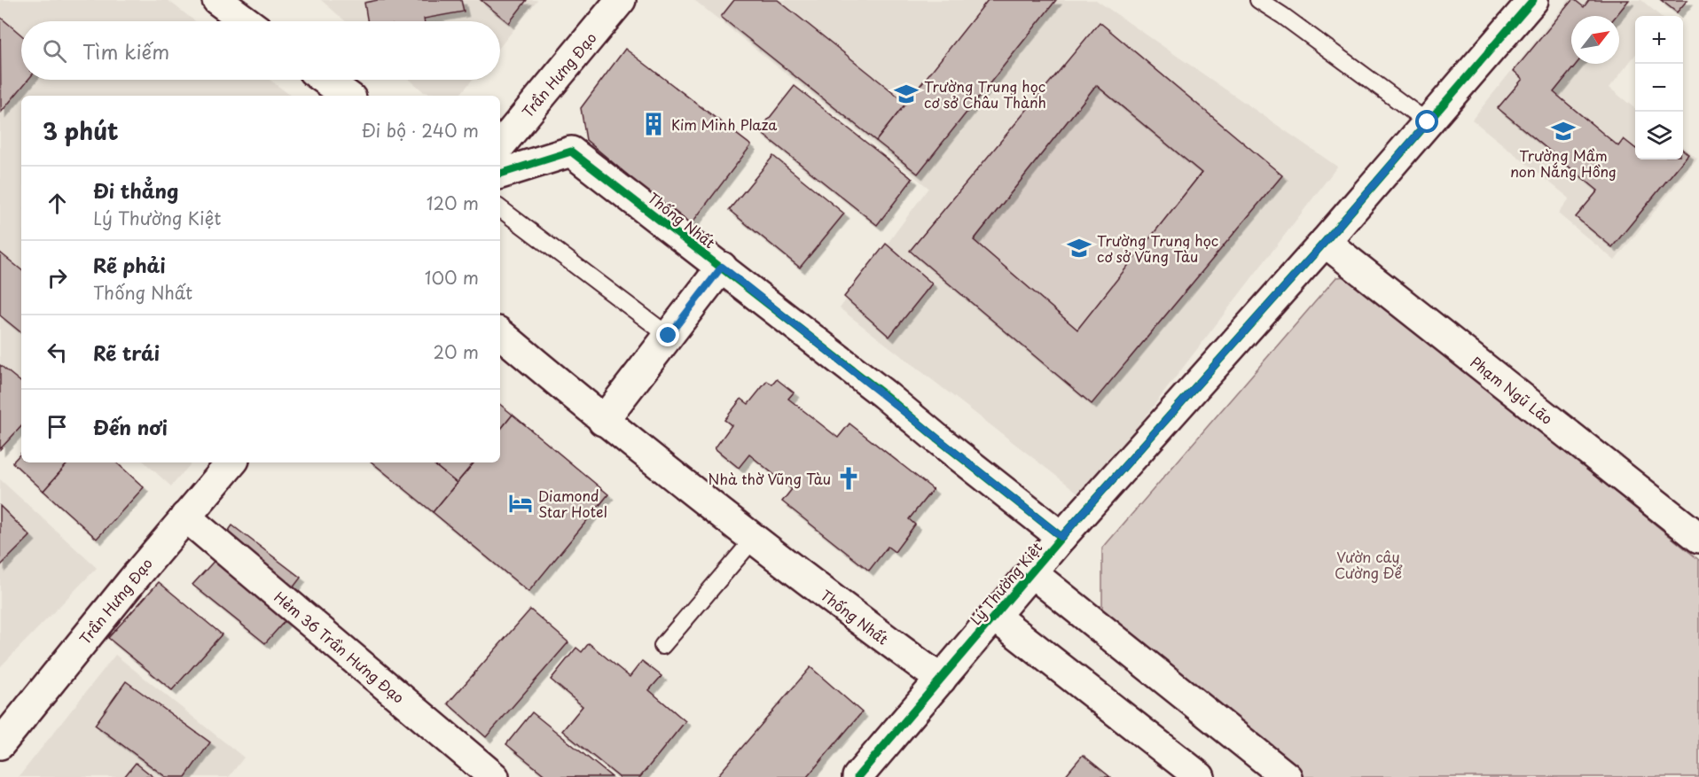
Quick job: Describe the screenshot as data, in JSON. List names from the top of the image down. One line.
{"streets":{"street":["Trần Hưng Đạo","Thống Nhất","Phạm Ngũ Lão","Lý Thường Kiệt","Hẻm 36 Trần Hưng Đạo"]},"crossings":[["Trần Hưng Đạo","Hẻm 36 Trần Hưng Đạo"],["Thống Nhất","Lý Thường Kiệt"],["Phạm Ngũ Lão","Lý Thường Kiệt"]],"parks":["Vườn cây Cường Để"],"places":{"school or university":["Trường Trung học cơ sở Châu Thành","Trường Mầm non Nắng Hồng","Trường Trung học cơ sở Vũng Tàu"],"building":["Kim Minh Plaza"],"church":["Nhà thờ Vũng Tàu"],"hotel":["Diamond Star Hotel"]},"north":"top right","page":{"map_buttons":["+","−"],"search":"Tìm kiếm","heading":["3 phút","Đi bộ · 240 m"],"list":[["Đi thẳng","Lý Thường Kiệt","120 m"],["Rẽ phải","Thống Nhất","100 m"],["Rẽ trái","20 m"],"Đến nơi"]}}
